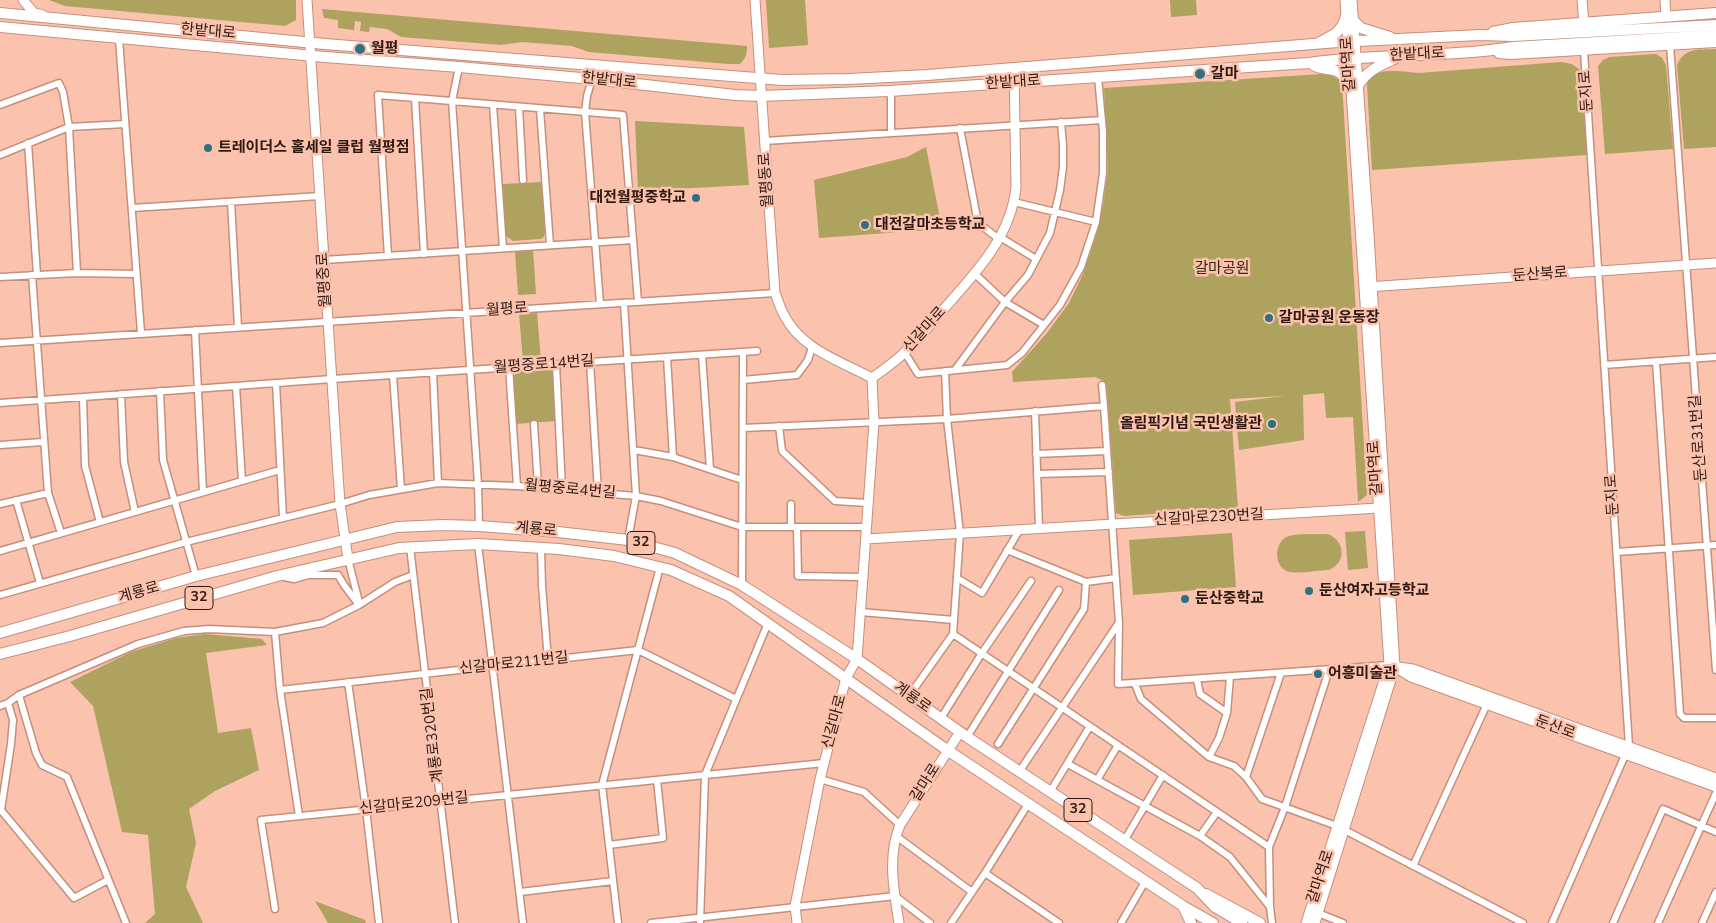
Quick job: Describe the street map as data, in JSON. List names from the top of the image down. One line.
{"streets":{"main road":["한밭대로","계룡로","32"],"street":["갈마역로","둔지로","월평동로","둔산북로","월평중로","월평로","신갈마로","월평중로14번길","둔산로31번길","월평중로4번길","신갈마로230번길","신갈마로211번길","둔산로","계룡로320번길","갈마로","신갈마로209번길"]},"crossings":[["한밭대로","갈마역로"],["한밭대로","월평동로"],["한밭대로","월평중로"],["한밭대로","신갈마로"],["갈마역로","둔산북로"],["갈마역로","신갈마로230번길"],["갈마역로","둔산로"],["둔지로","둔산북로"],["둔지로","둔산로"],["월평동로","월평로"],["월평동로","신갈마로"],["둔산북로","둔산로31번길"],["월평중로","월평로"],["월평중로","월평중로14번길"],["월평중로","월평중로4번길"],["월평중로","계룡로"],["신갈마로","월평중로4번길"],["신갈마로","신갈마로230번길"],["신갈마로","계룡로"],["신갈마로","신갈마로209번길"],["계룡로","32"],["계룡로","신갈마로211번길"],["계룡로","계룡로320번길"],["계룡로","갈마로"],["신갈마로211번길","계룡로320번길"],["계룡로320번길","신갈마로209번길"]],"parks":["갈마공원"],"places":["월평","갈마","트레이더스 홀세일 클럽 월평점","대전월평중학교","대전갈마초등학교","갈마공원 운동장","올림픽기념 국민생활관","둔산여자고등학교","둔산중학교","어흥미술관"]}
